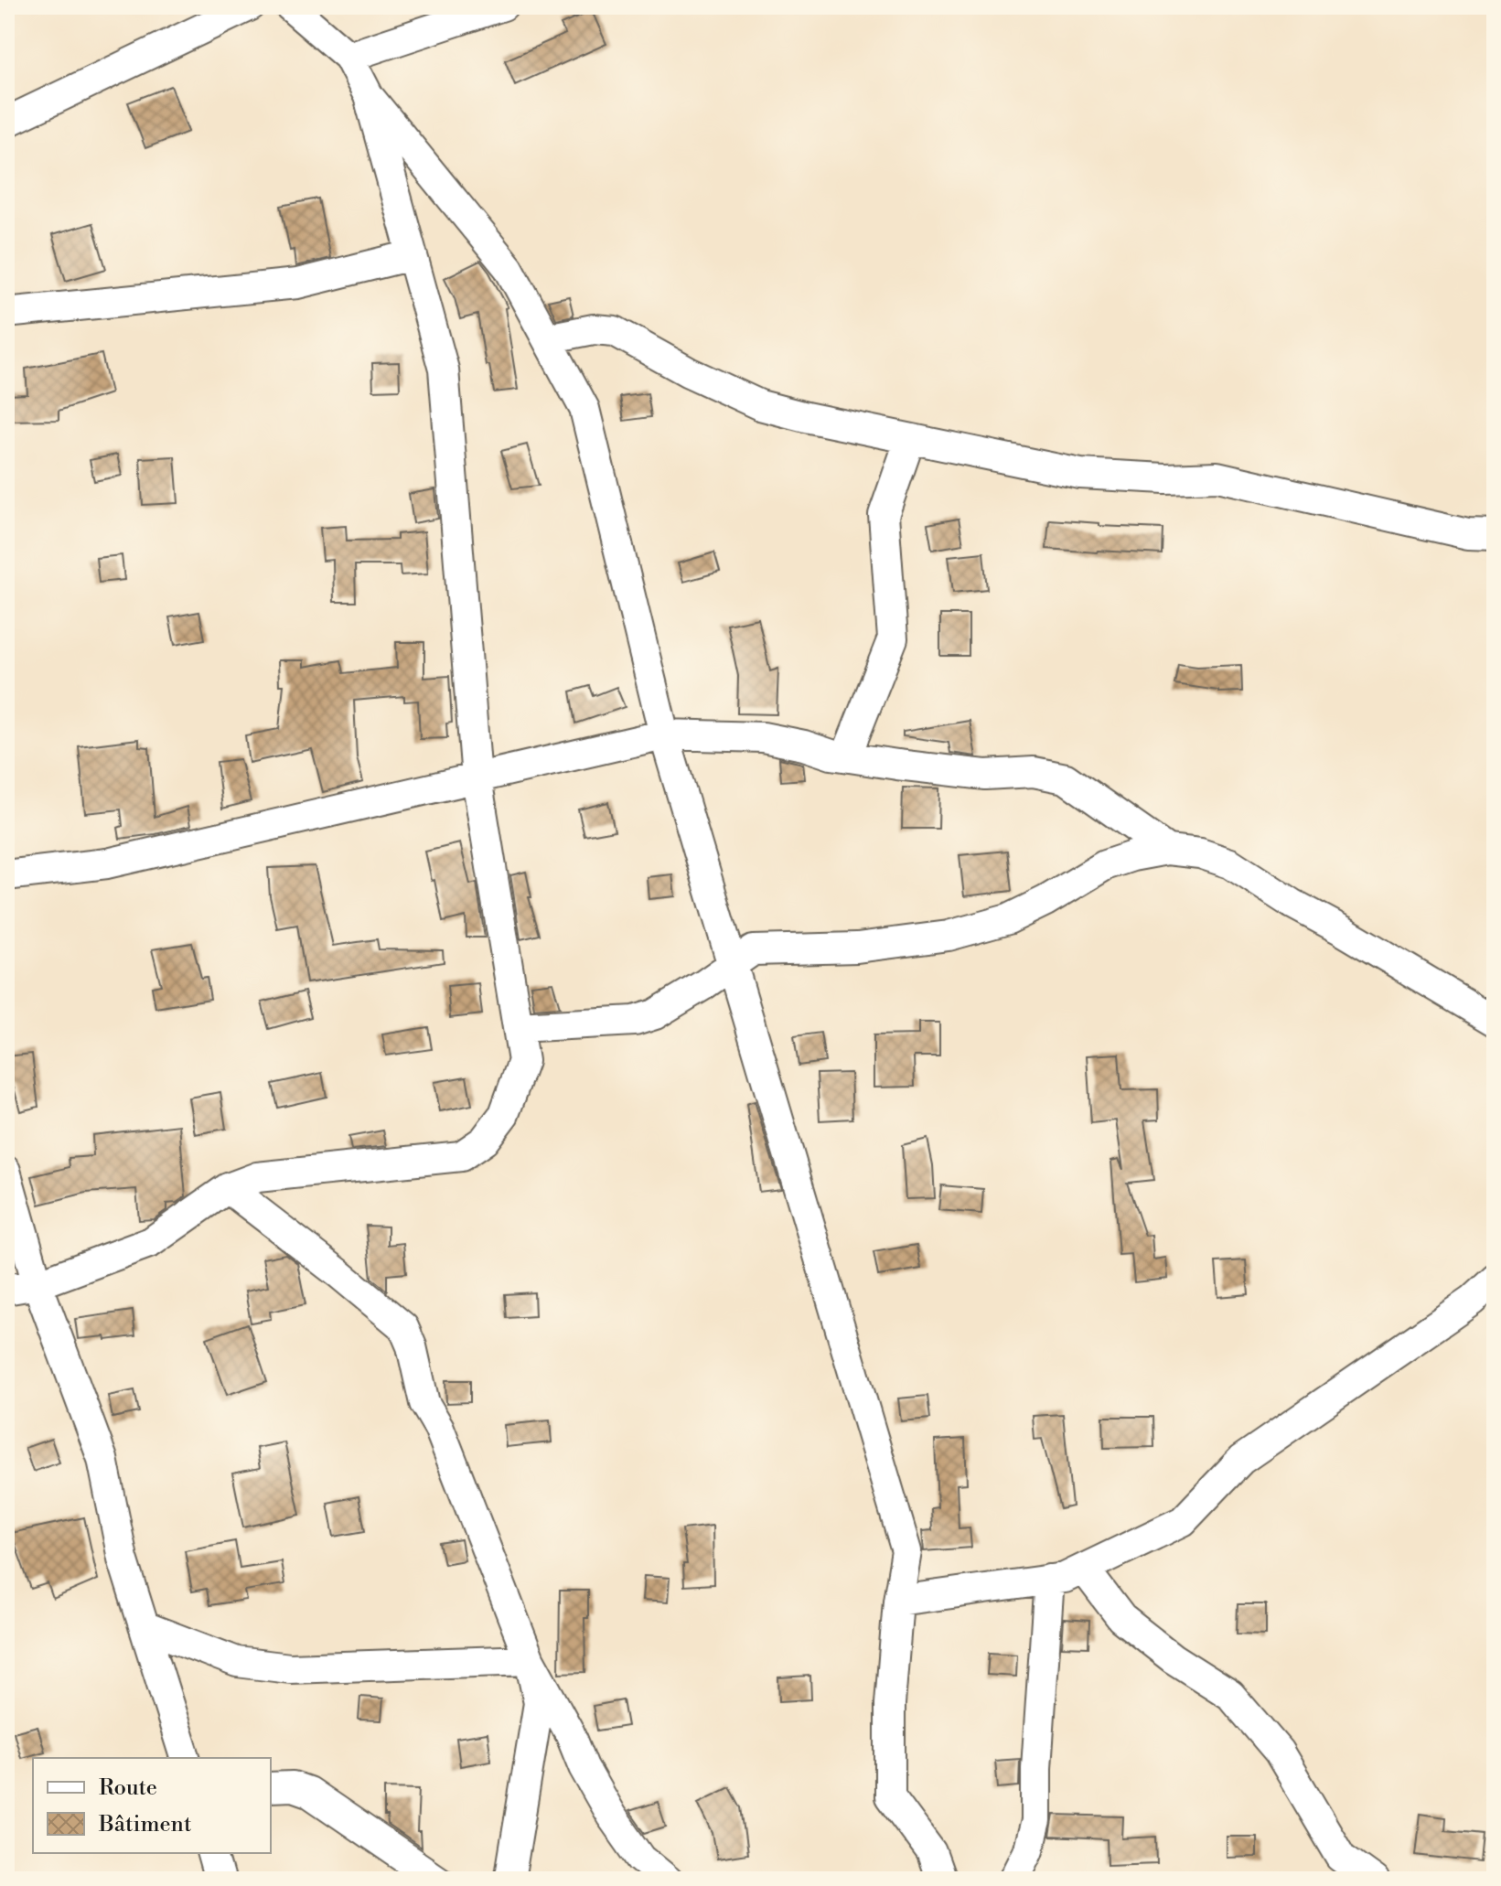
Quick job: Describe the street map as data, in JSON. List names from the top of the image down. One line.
{"legend":["Route","Bâtiment"]}
